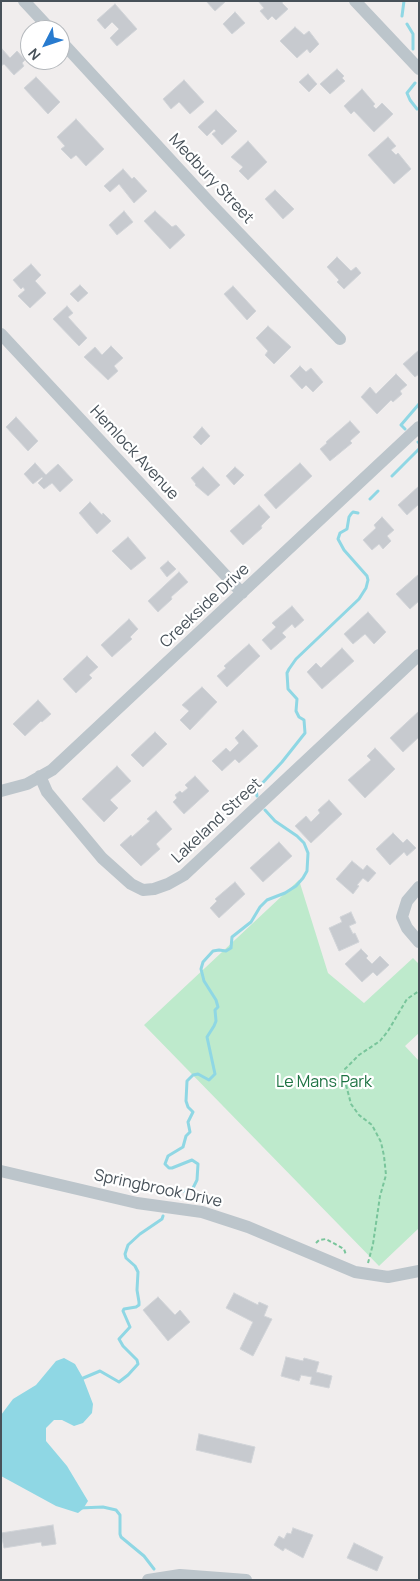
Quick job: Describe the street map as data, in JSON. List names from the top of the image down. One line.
{"streets":{"street":["Medbury Street","Hemlock Avenue","Creekside Drive","Lakeland Street","Springbrook Drive"]},"crossings":[["Hemlock Avenue","Creekside Drive"],["Creekside Drive","Lakeland Street"]],"parks":["Le Mans Park"],"north":"bottom left"}
